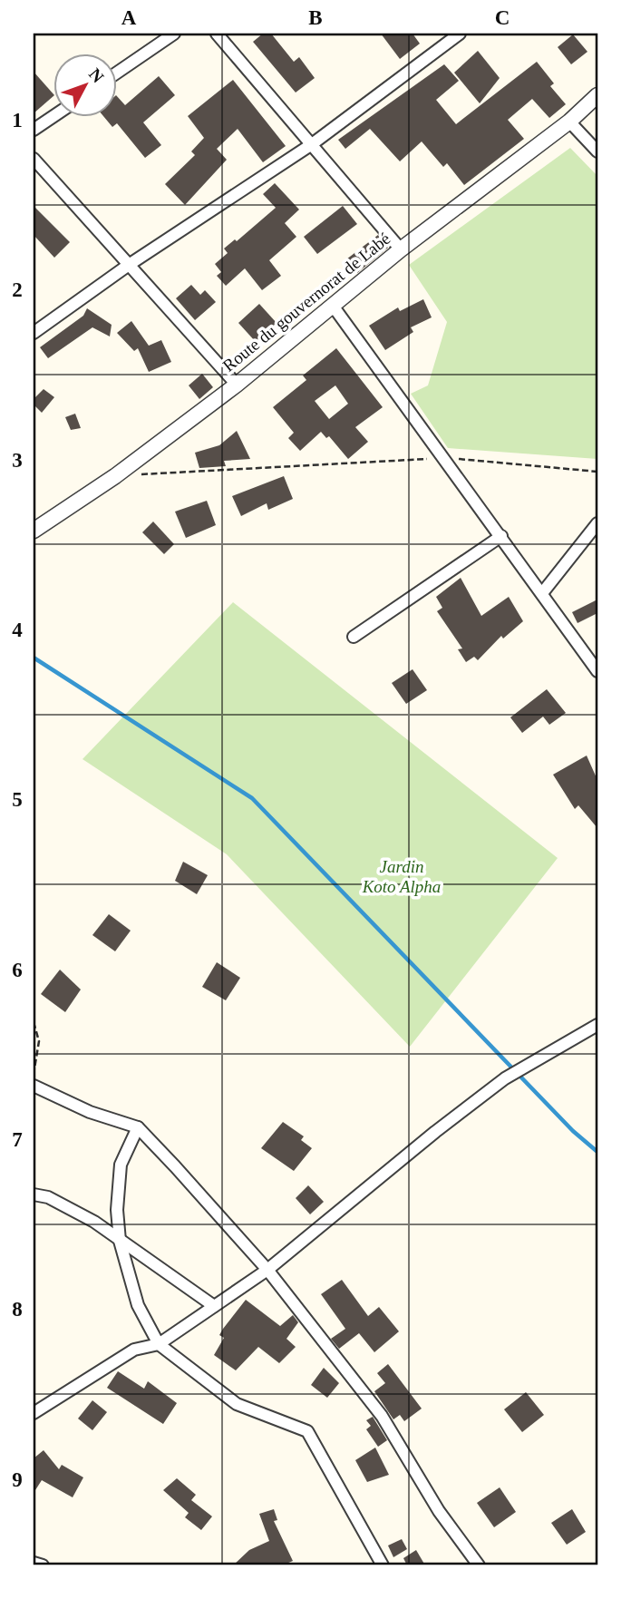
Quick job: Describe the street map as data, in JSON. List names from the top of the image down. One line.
{"streets":{"street":["Route du gouvernorat de Labé"]},"parks":["Jardin Koto Alpha"],"north":"top right","grid":{"columns":["A","B","C"],"rows":["1","2","3","4","5","6","7","8","9"]}}
